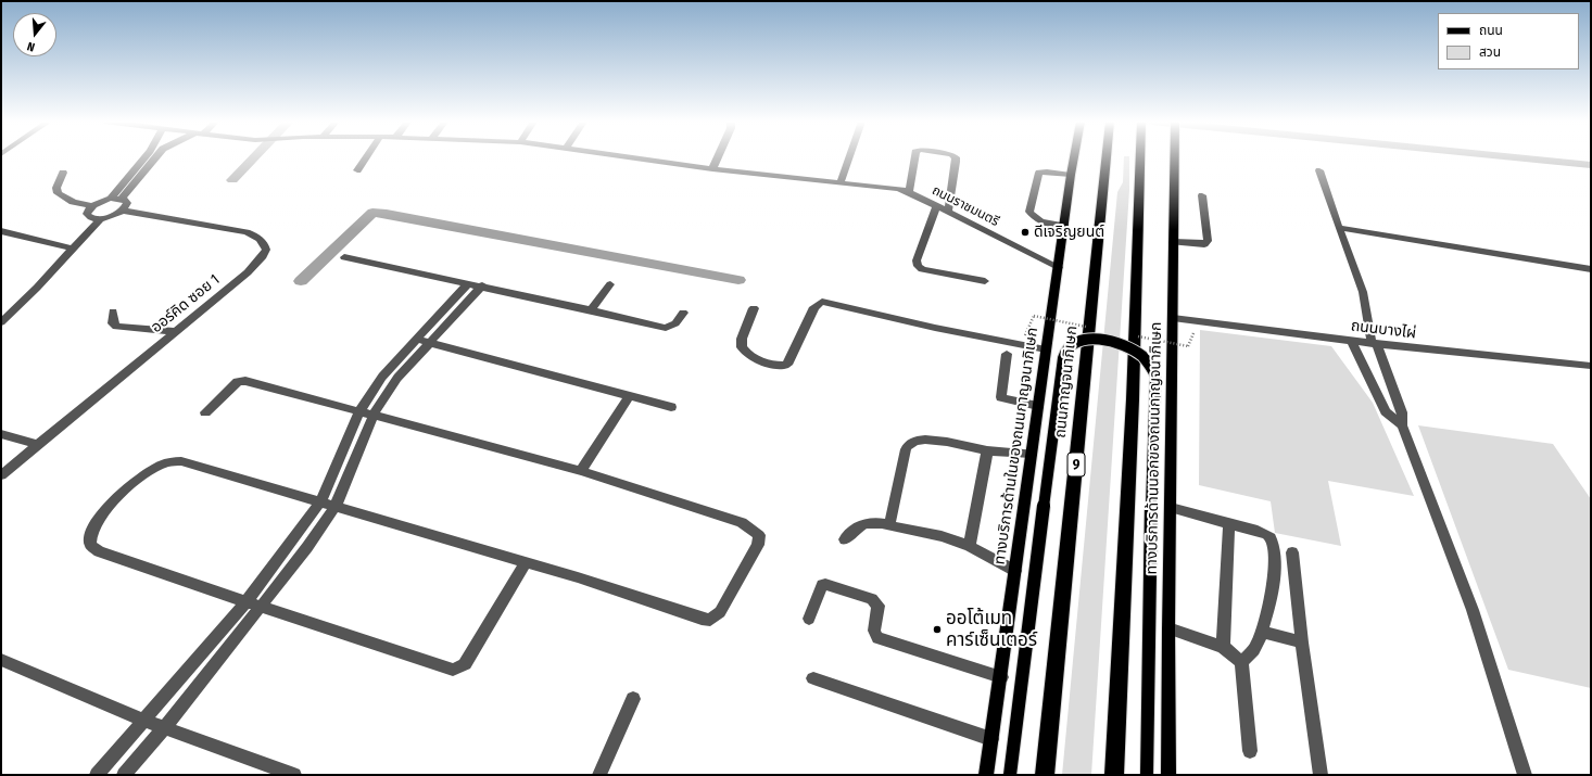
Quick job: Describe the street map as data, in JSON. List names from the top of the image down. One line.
{"streets":{"highway":["ถนนกาญจนาภิเษก","9"],"main road":["ทางบริการด้านในของถนนกาญจนาภิเษก","ทางบริการด้านนอกของถนนกาญจนาภิเษก"],"street":["ถนนราชมนตรี","ออร์คิด ซอย 1","ถนนบางไผ่"]},"crossings":[["ถนนราชมนตรี","ทางบริการด้านในของถนนกาญจนาภิเษก"],["ถนนบางไผ่","ทางบริการด้านนอกของถนนกาญจนาภิเษก"]],"places":["ดีเจริญยนต์","ออโต้เมท คาร์เซ็นเตอร์"],"legend":["ถนน","สวน"],"north":"bottom"}
